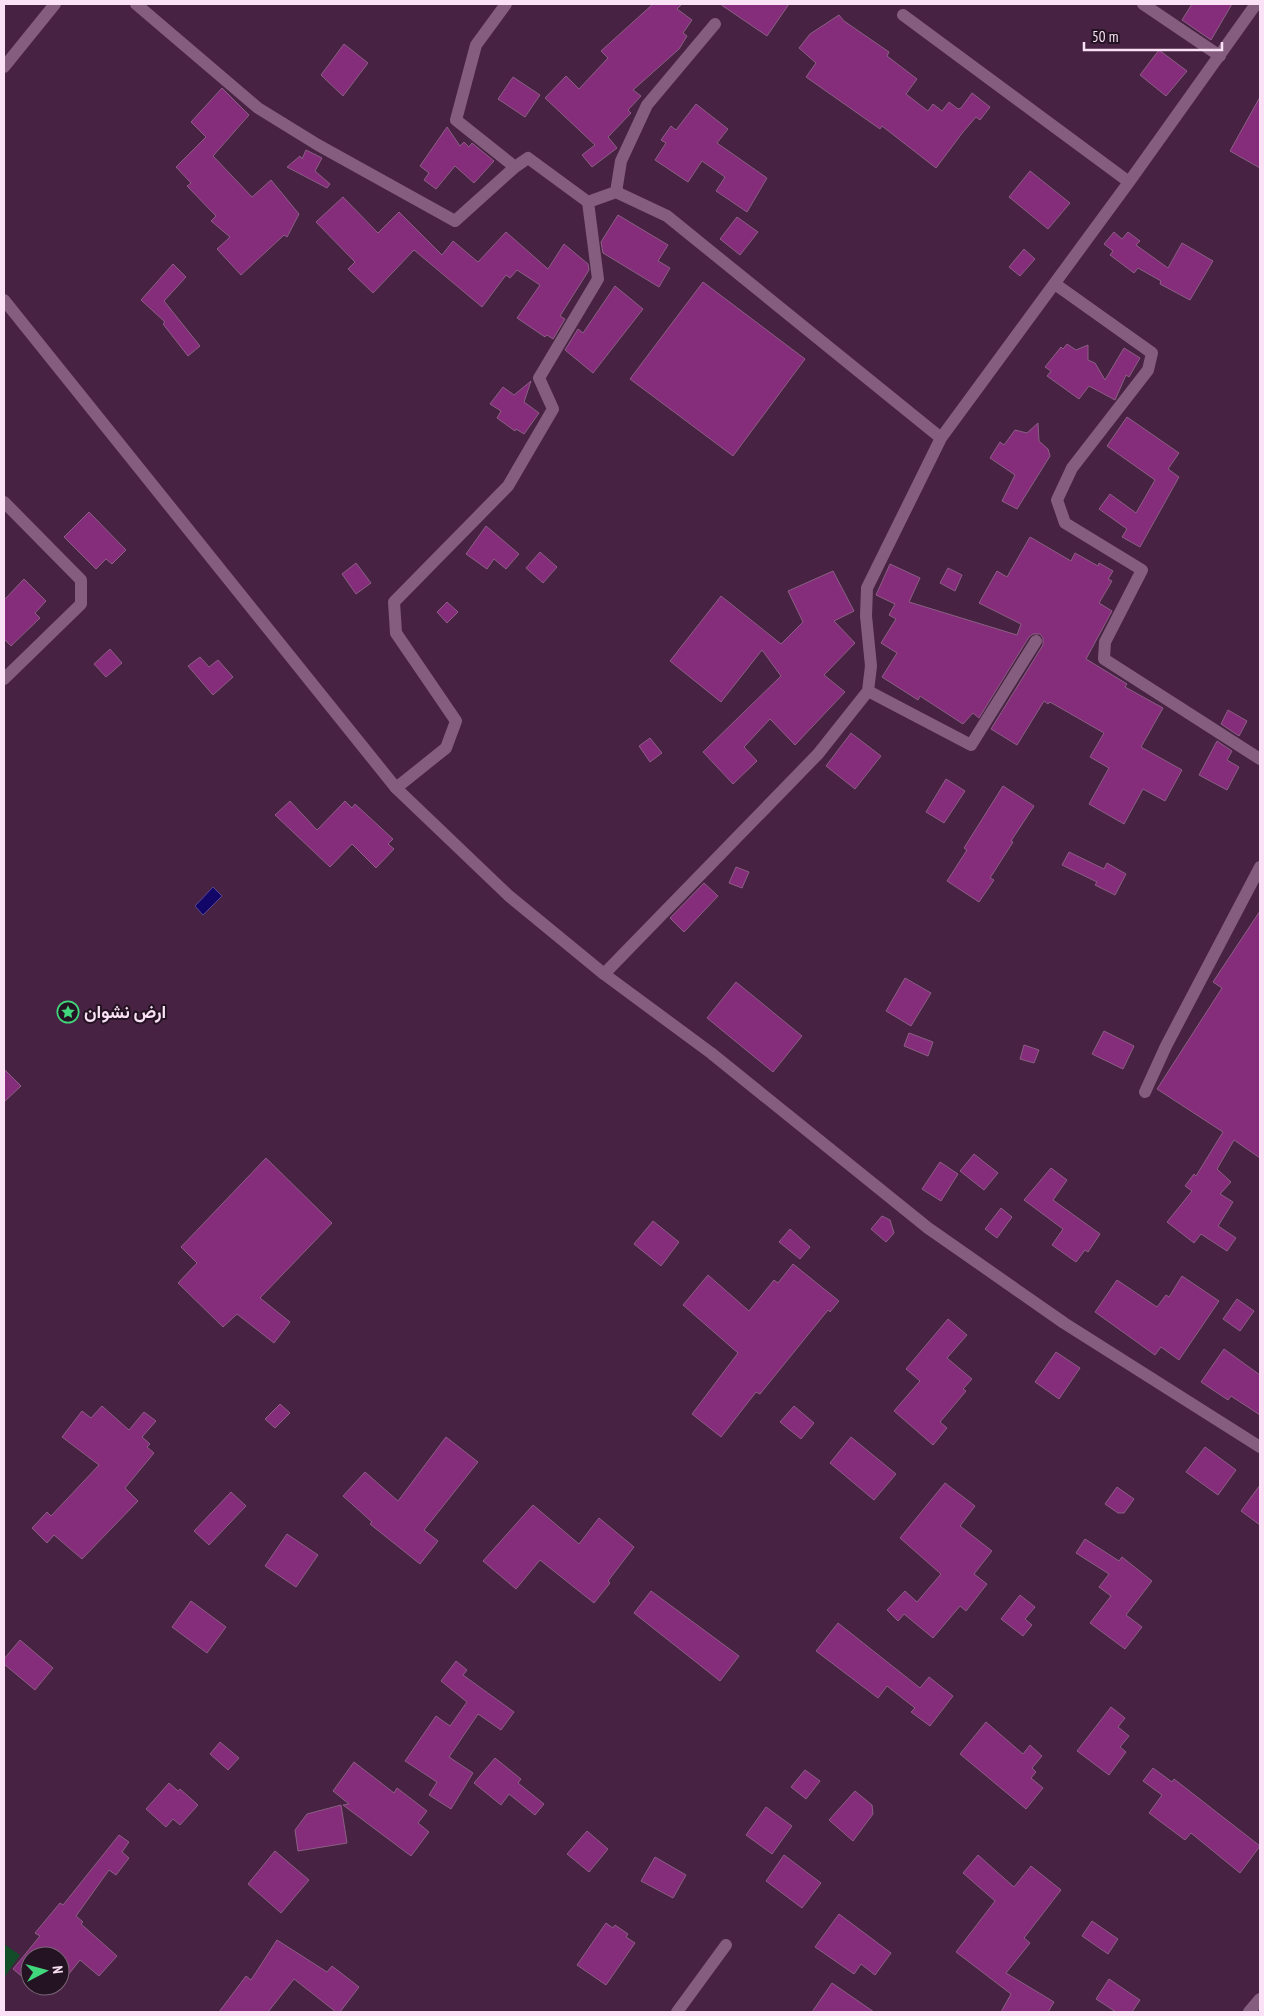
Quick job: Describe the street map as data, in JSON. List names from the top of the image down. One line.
{"places":{"place":["ارض نشوان"]},"scale_bar":"50 m","north":"right"}
